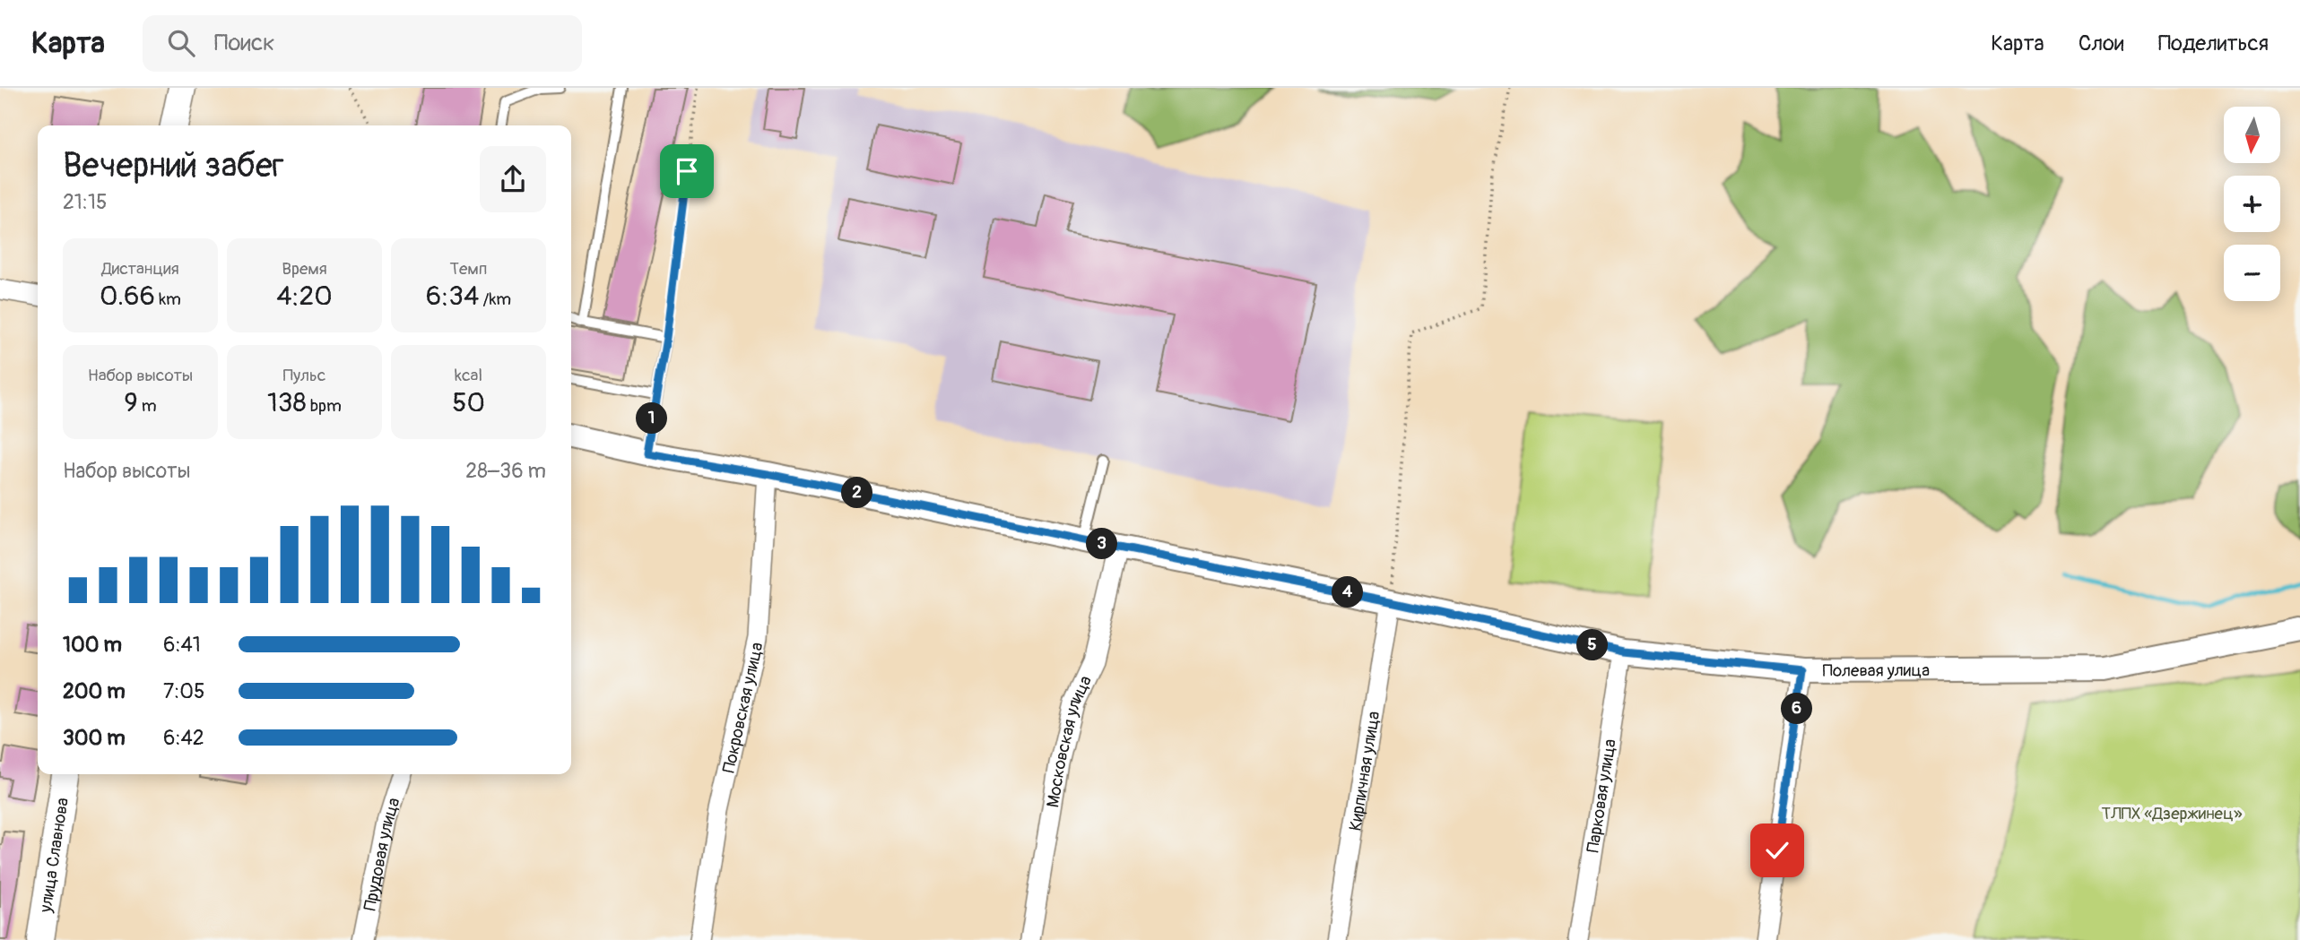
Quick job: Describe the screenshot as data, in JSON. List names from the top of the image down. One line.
{"streets":{"main road":["улица Славнова"],"street":["Полевая улица","Покровская улица","Московская улица","Кирпичная улица","Парковая улица","Прудовая улица"]},"crossings":[["Полевая улица","Покровская улица"],["Полевая улица","Московская улица"],["Полевая улица","Кирпичная улица"],["Полевая улица","Парковая улица"]],"parks":["ТЛПХ «Дзержинец»"],"north":"bottom","page":{"header":"Карта","search":"Поиск","nav":["Карта","Слои","Поделиться"],"map_buttons":["+","−"],"heading":["Вечерний забег","21:15"],"stats":[["Дистанция","0.66 km"],["Время","4:20"],["Темп","6:34 /km"],["Набор высоты","9 m"],["Пульс","138 bpm"],["kcal","50"]],"pins":["1","2","3","4","5","6"],"chart":["Набор высоты","28–36 m"],"list":[{"name":"100 m","note":"6:41"},{"name":"200 m","note":"7:05"},{"name":"300 m","note":"6:42"}]}}
